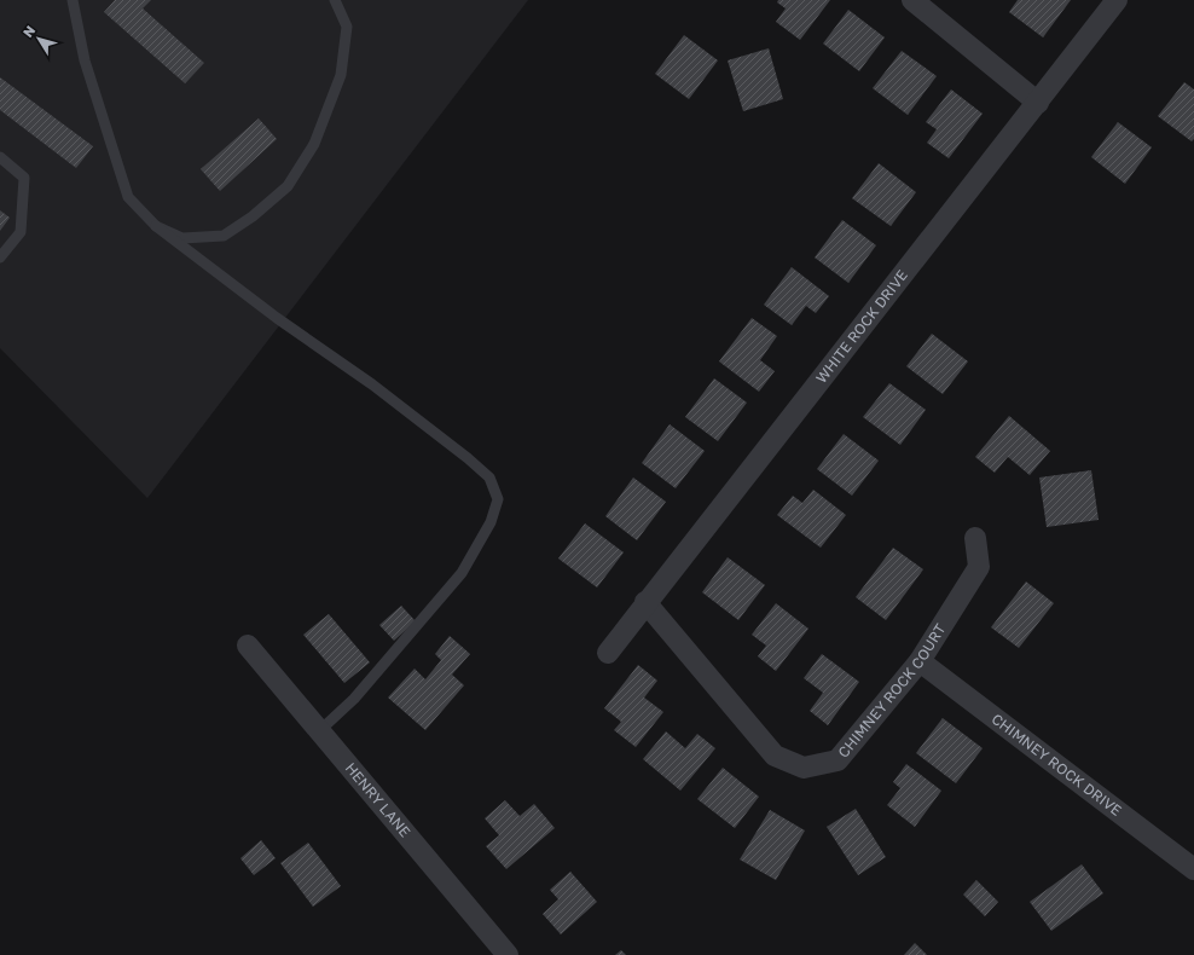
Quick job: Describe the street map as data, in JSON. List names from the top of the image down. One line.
{"streets":{"street":["WHITE ROCK DRIVE","CHIMNEY ROCK COURT","CHIMNEY ROCK DRIVE","HENRY LANE"]},"crossings":[["WHITE ROCK DRIVE","CHIMNEY ROCK COURT"],["CHIMNEY ROCK COURT","CHIMNEY ROCK DRIVE"]],"north":"top left"}
